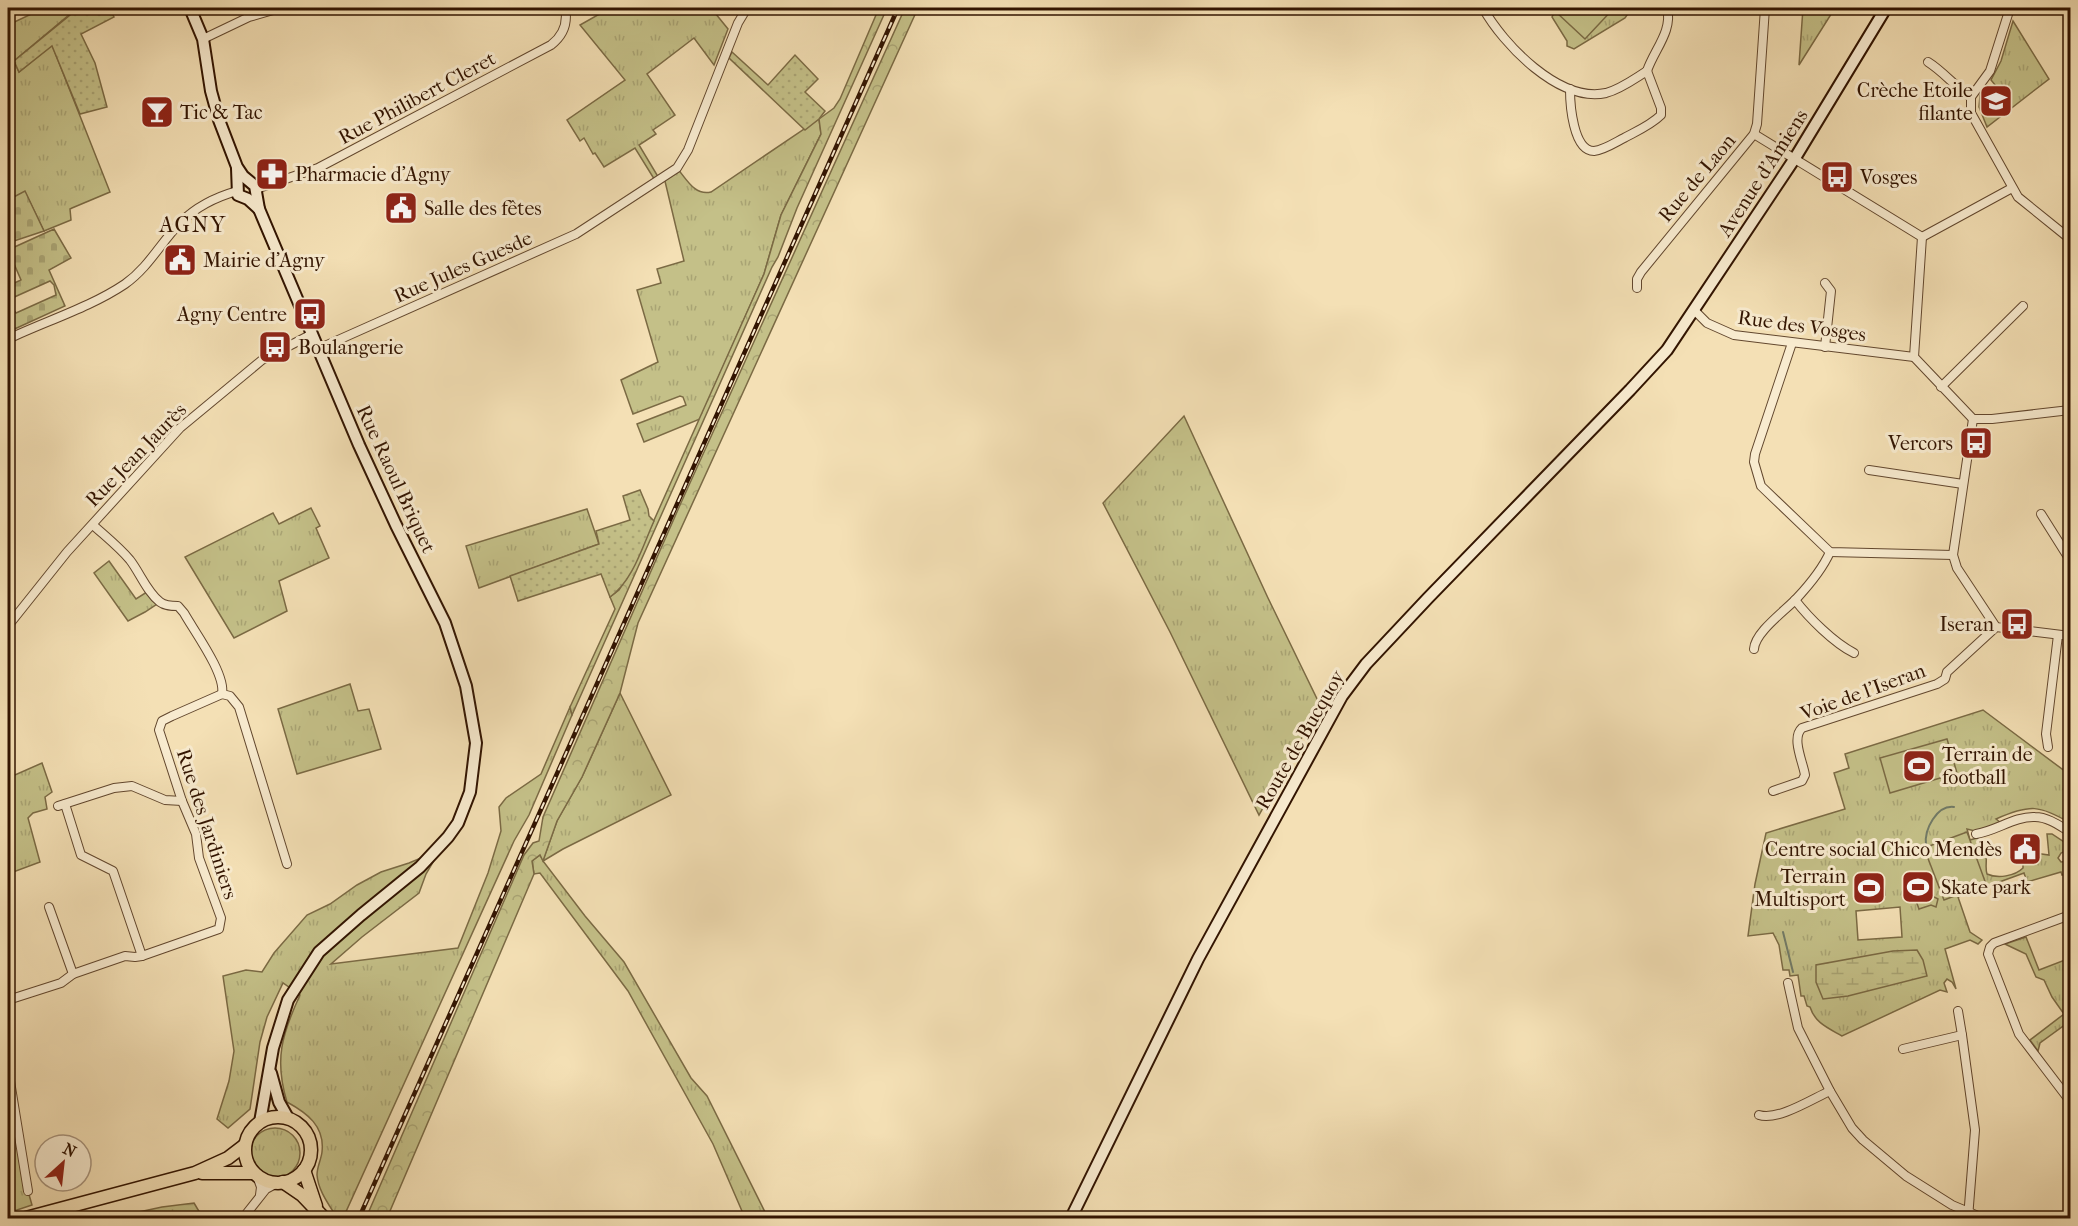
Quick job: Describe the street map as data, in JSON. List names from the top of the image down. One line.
{"streets":{"main road":["Avenue d'Amiens","Rue Raoul Briquet","Route de Bucquoy"],"street":["Rue Philibert Cleret","Rue de Laon","Rue Jules Guesde","Rue des Vosges","Rue Jean Jaurès","Voie de l'Iseran","Rue des Jardiniers"]},"crossings":[["Rue Philibert Cleret","Rue Raoul Briquet"],["Avenue d'Amiens","Rue des Vosges"],["Avenue d'Amiens","Route de Bucquoy"],["Rue Jules Guesde","Rue Raoul Briquet"],["Rue Jean Jaurès","Rue Raoul Briquet"]],"districts":["AGNY"],"places":{"school or university":["Crèche Etoile filante"],"bar":["Tic & Tac"],"pharmacy":["Pharmacie d'Agny"],"bus stop":["Vosges","Agny Centre","Boulangerie","Vercors","Iseran"],"public building":["Salle des fêtes","Mairie d'Agny","Centre social Chico Mendès"],"sports":["Terrain de football","Skate park","Terrain Multisport"]},"north":"top right"}
